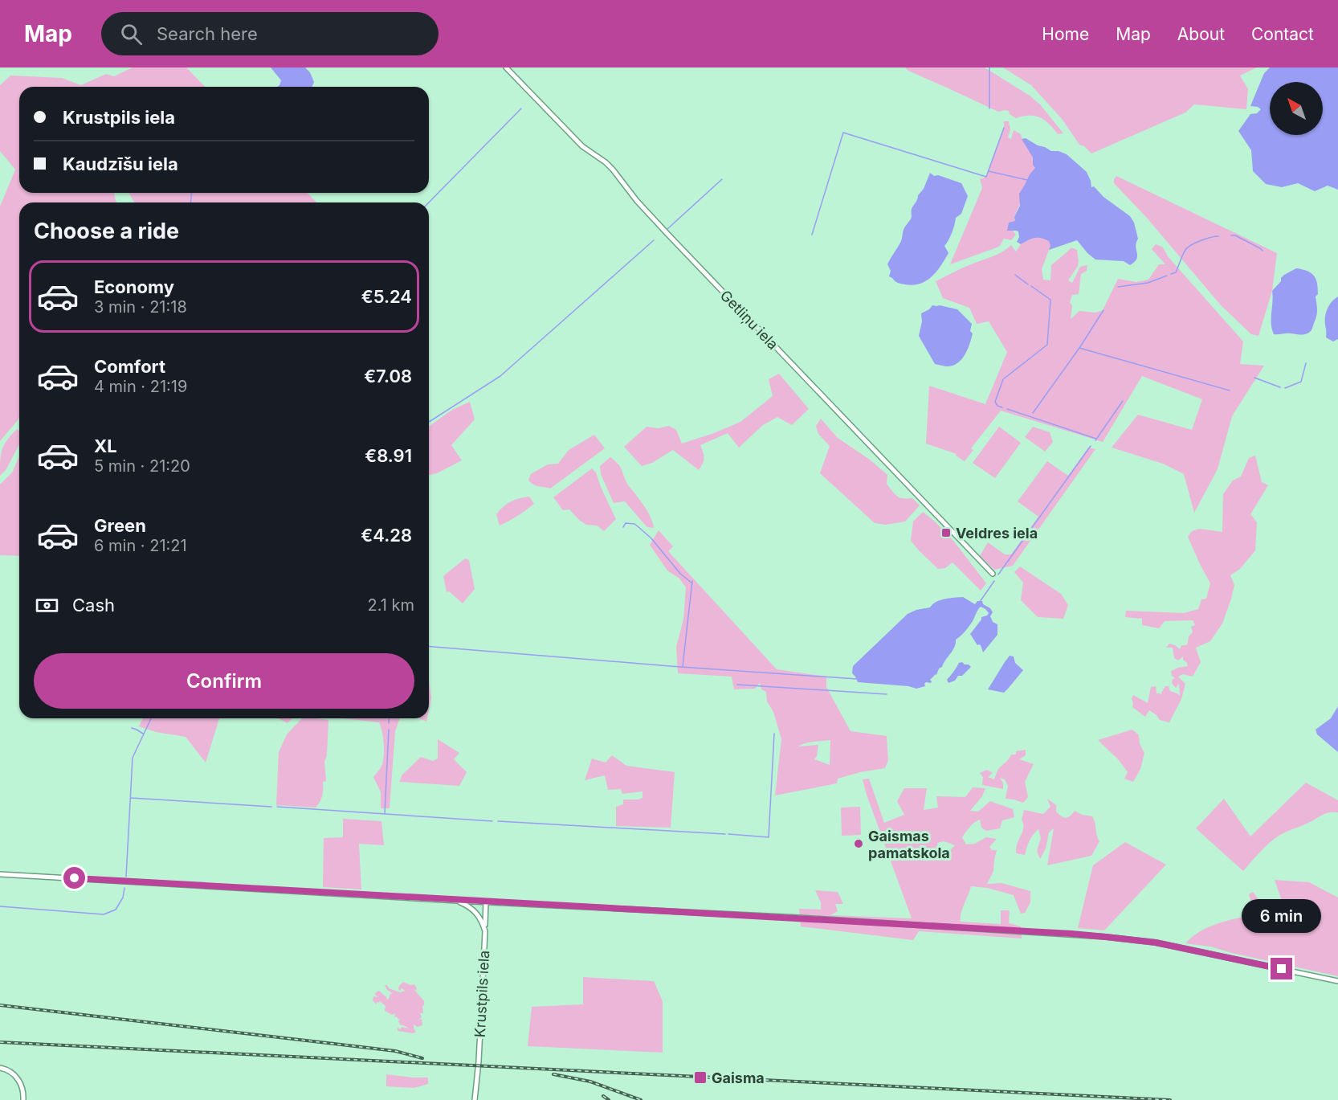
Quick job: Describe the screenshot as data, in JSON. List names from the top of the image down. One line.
{"streets":{"street":["Getliņu iela","Krustpils iela"]},"places":{"transit":["Veldres iela","Gaisma"],"other":["Gaismas pamatskola"]},"north":"top left","page":{"header":"Map","search":"Search here","nav":["Home","Map","About","Contact"],"banner":["Krustpils iela","Kaudzīšu iela"],"heading":"Choose a ride","list":[{"name":"Economy","note":"3 min · 21:18","value":"€5.24"},{"name":"Comfort","note":"4 min · 21:19","value":"€7.08"},{"name":"XL","note":"5 min · 21:20","value":"€8.91"},{"name":"Green","note":"6 min · 21:21","value":"€4.28"}],"pay":["Cash","2.1 km"],"buttons":"Confirm","bubble":"6 min"}}
